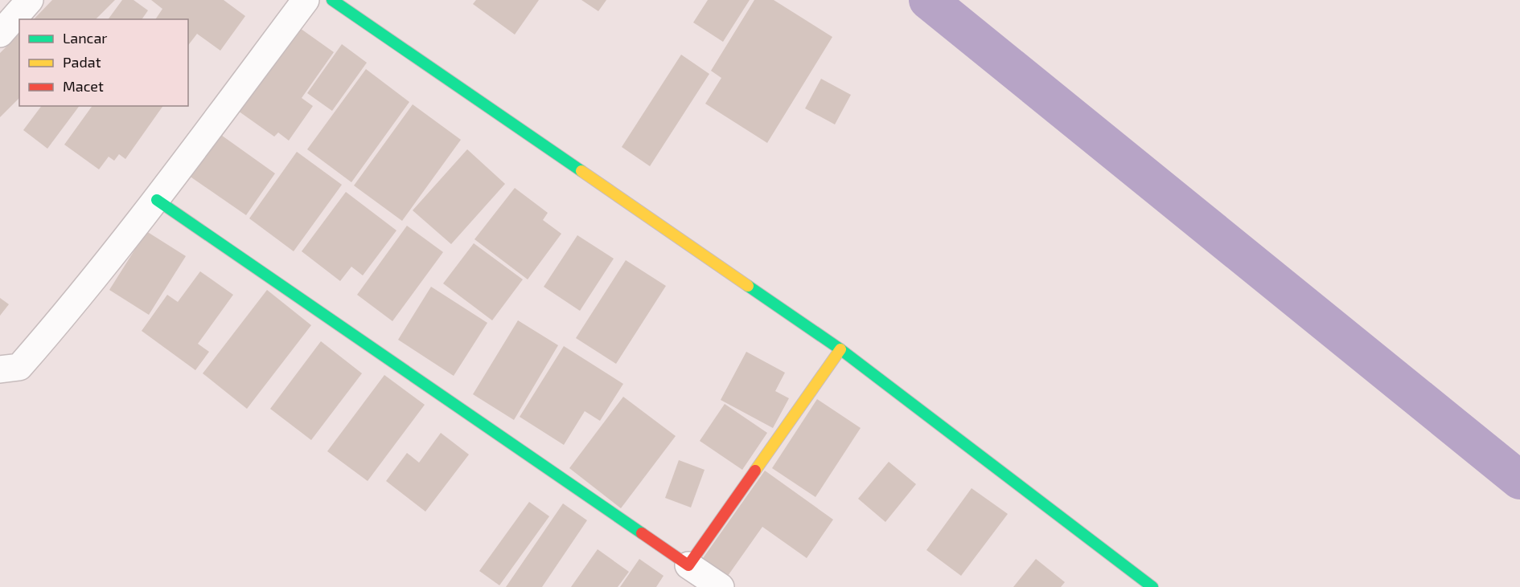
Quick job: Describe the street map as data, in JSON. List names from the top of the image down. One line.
{"legend":["Lancar","Padat","Macet"]}
